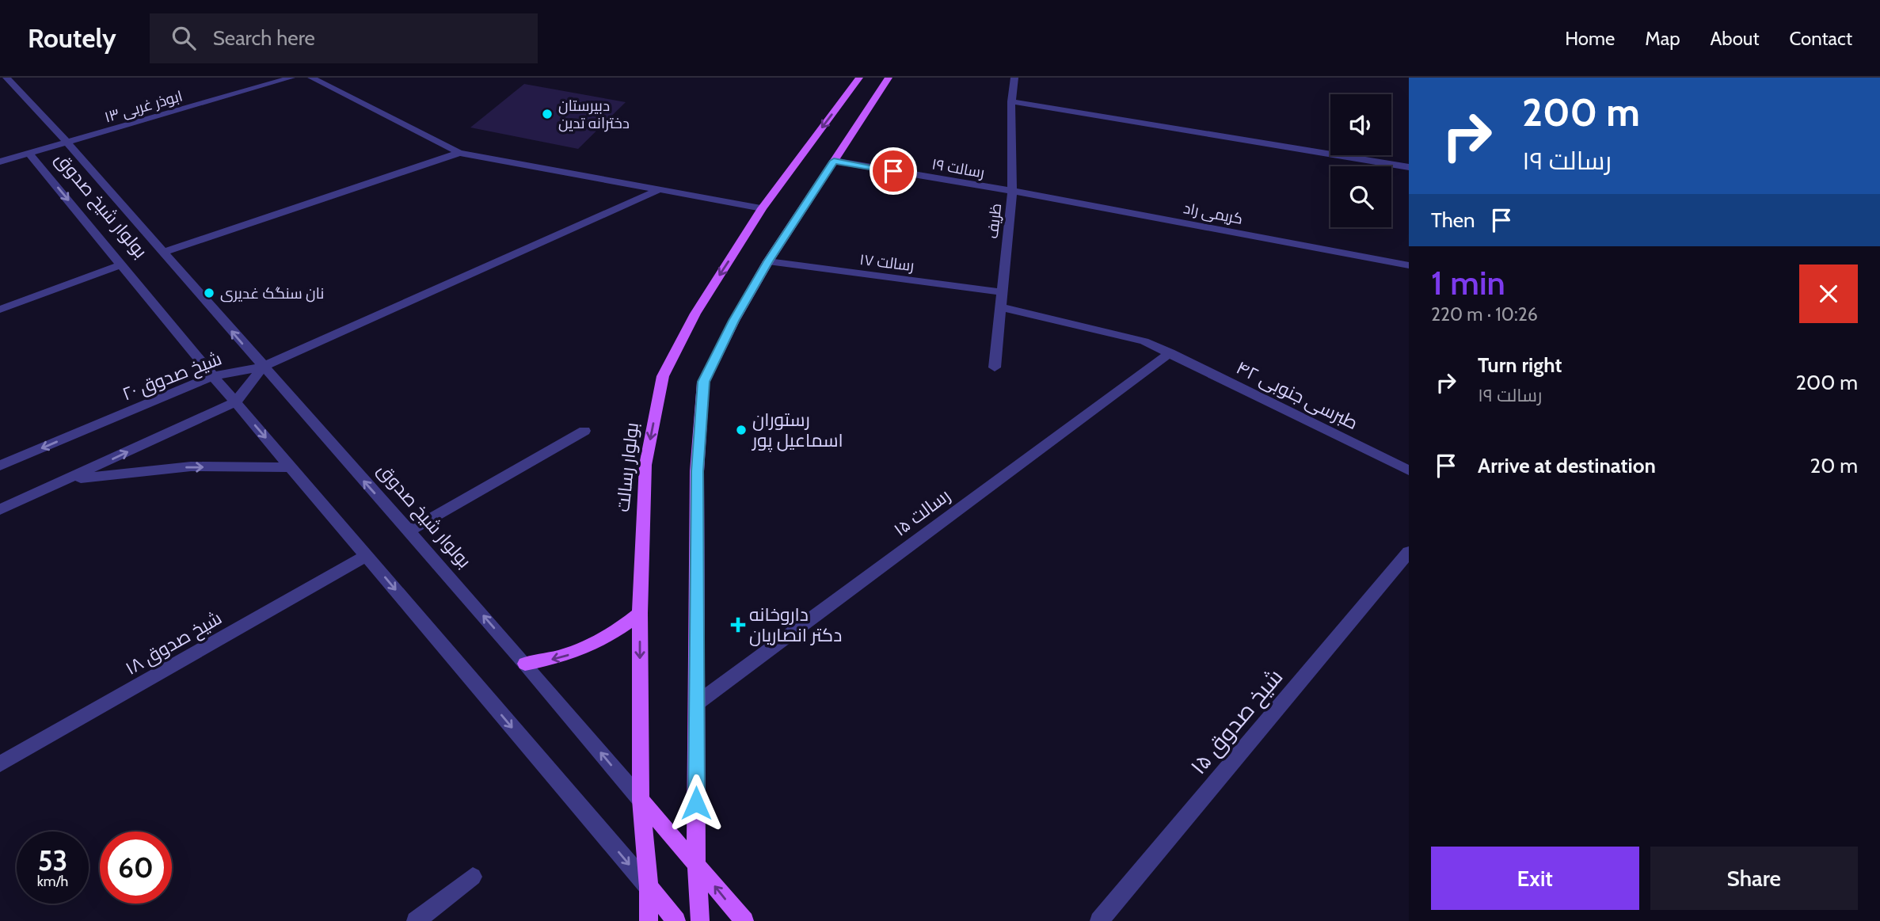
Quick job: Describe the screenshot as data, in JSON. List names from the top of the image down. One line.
{"streets":{"main road":["بولوار شیخ صدوق","بولوار رسالت"],"street":["ابوذر غربی ۱۳","رسالت ۱۹","کریمی راد","ظریف","رسالت ۱۷","شیخ صدوق ۲۰","طبرسی جنوبی ۴۲","رسالت ۱۵","شیخ صدوق ۱۸","شیخ صدوق ۱۵"]},"crossings":[["ابوذر غربی ۱۳","بولوار شیخ صدوق"],["رسالت ۱۹","کریمی راد"],["رسالت ۱۹","ظریف"],["بولوار شیخ صدوق","شیخ صدوق ۲۰"],["بولوار شیخ صدوق","بولوار رسالت"],["بولوار شیخ صدوق","شیخ صدوق ۱۸"],["کریمی راد","ظریف"],["ظریف","رسالت ۱۷"],["ظریف","طبرسی جنوبی ۴۲"],["طبرسی جنوبی ۴۲","رسالت ۱۵"]],"places":{"other":["دبیرستان دخترانه تدین","نان سنگک غدیری","رستوران اسماعیل پور"],"health":["داروخانه دکتر انصاریان"]},"page":{"header":"Routely","search":"Search here","nav":["Home","Map","About","Contact"],"turn":["200 m","رسالت ۱۹"],"then":"Then","heading":["1 min","220 m · 10:26"],"list":[{"name":"Turn right","note":"رسالت ۱۹","value":"200 m"},{"name":"Arrive at destination","value":"20 m"}],"speed":"53 km/h","limit":"60","buttons":["Exit","Share"]}}
